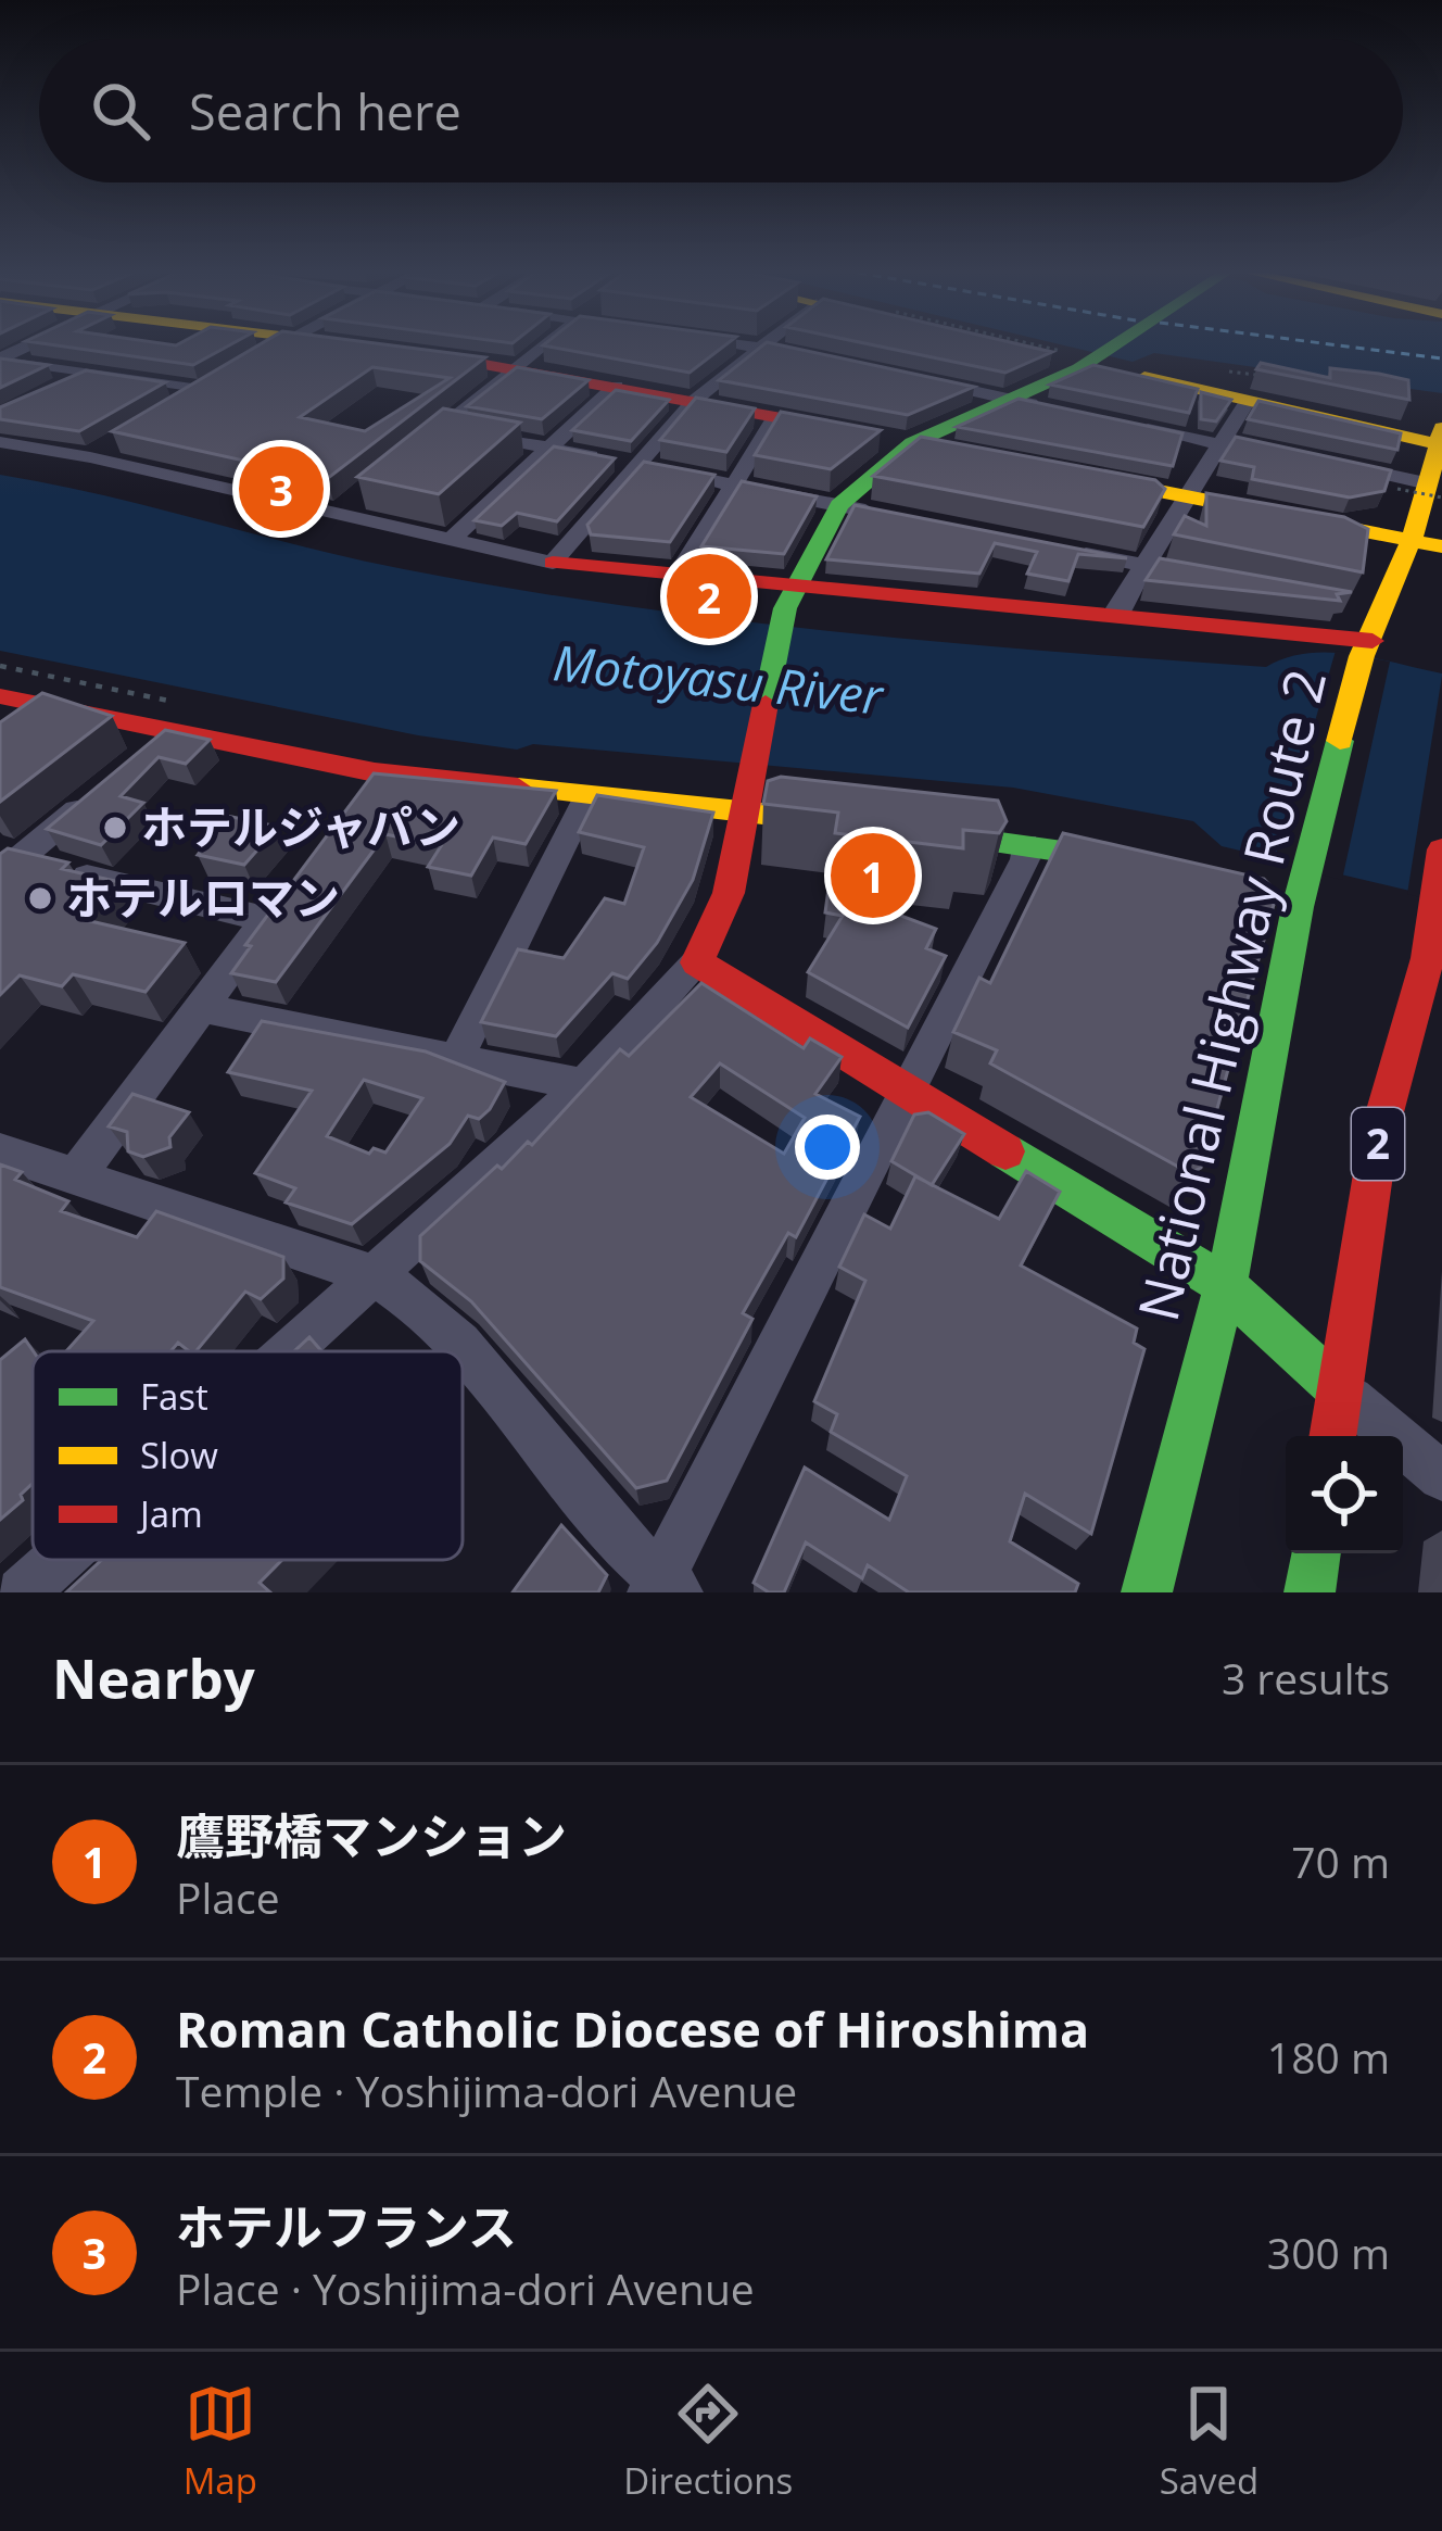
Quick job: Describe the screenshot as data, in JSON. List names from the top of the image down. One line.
{"streets":{"main road":["National Highway Route 2","2"]},"water":["Motoyasu River"],"places":["ホテルジャパン","ホテルロマン"],"legend":["Fast","Slow","Jam"],"page":{"search":"Search here","pins":["3","2","1"],"heading":["Nearby","3 results"],"list":[{"mark":"1","name":"鷹野橋マンション","note":"Place","value":"70 m"},{"mark":"2","name":"Roman Catholic Diocese of Hiroshima","note":"Temple · Yoshijima-dori Avenue","value":"180 m"},{"mark":"3","name":"ホテルフランス","note":"Place · Yoshijima-dori Avenue","value":"300 m"}],"nav":["Map","Directions","Saved"]}}
